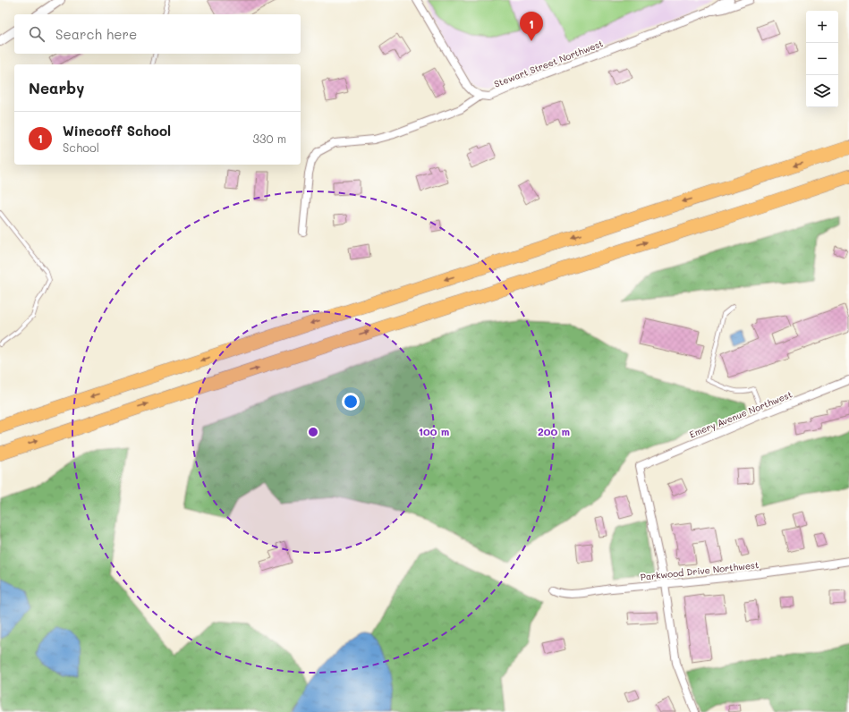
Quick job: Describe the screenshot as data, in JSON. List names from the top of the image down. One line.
{"streets":{"street":["Stewart Street Northwest","Emery Avenue Northwest","Parkwood Drive Northwest"]},"crossings":[["Emery Avenue Northwest","Parkwood Drive Northwest"]],"page":{"map_buttons":["+","−"],"pins":"1","search":"Search here","heading":"Nearby","list":[{"mark":"1","name":"Winecoff School","note":"School","value":"330 m"}]},"rings":["100 m","200 m"]}
